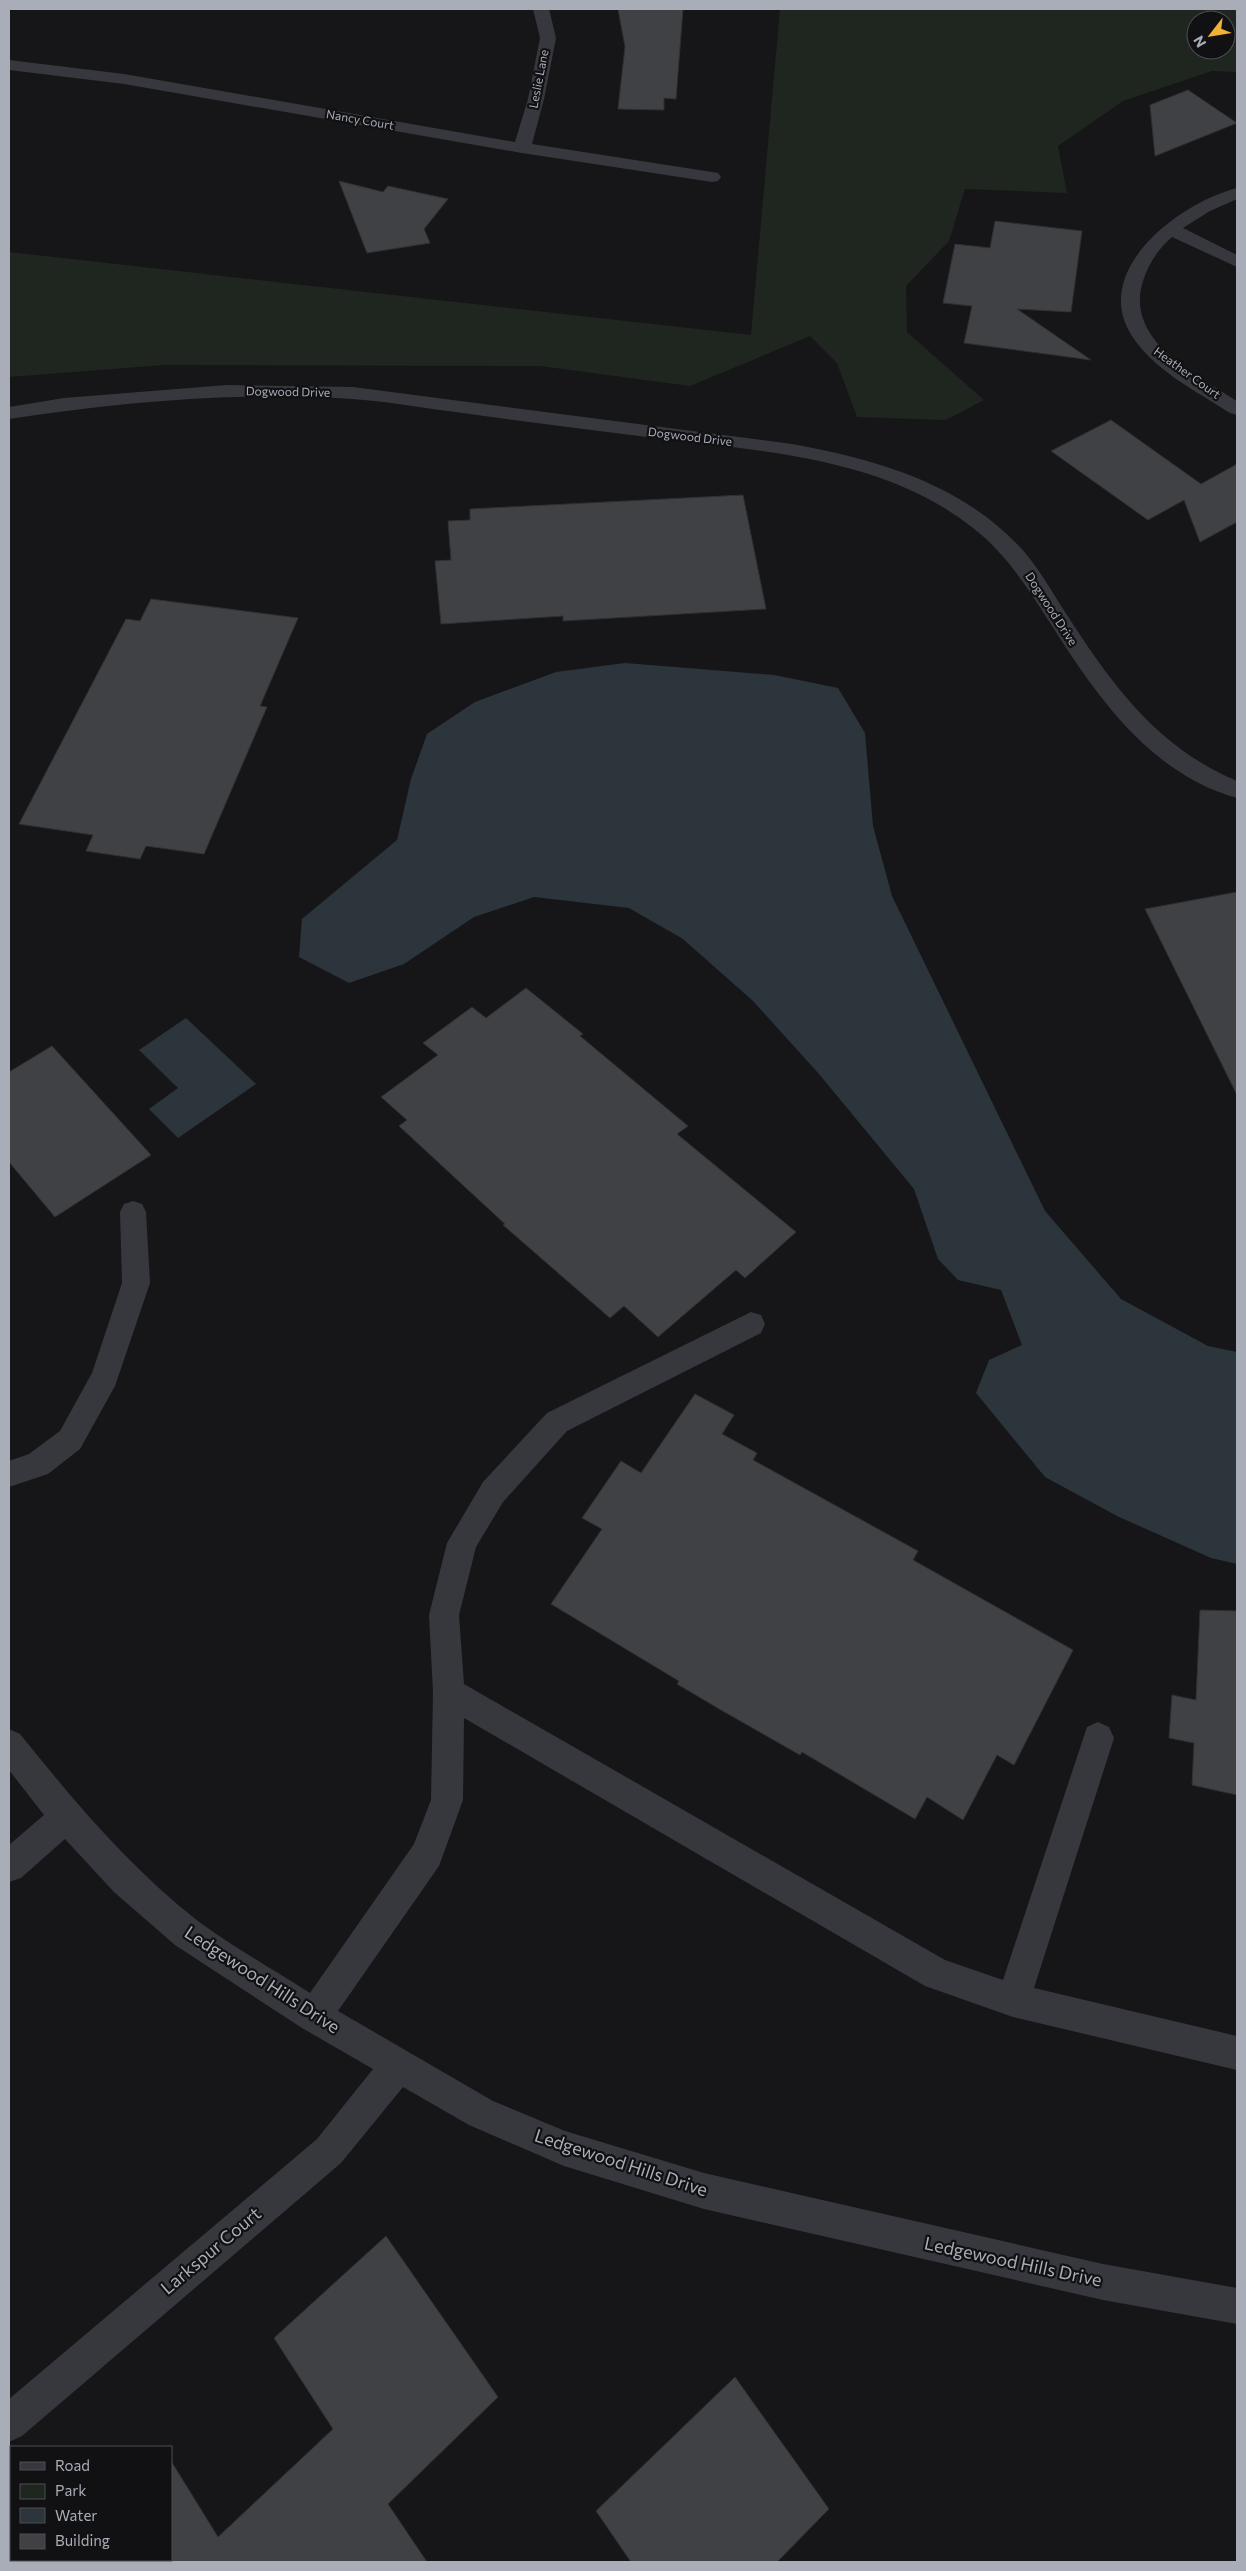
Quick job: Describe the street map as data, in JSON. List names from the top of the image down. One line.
{"streets":{"street":["Leslie Lane","Nancy Court","Heather Court","Dogwood Drive","Ledgewood Hills Drive","Larkspur Court"]},"crossings":[["Leslie Lane","Nancy Court"],["Ledgewood Hills Drive","Larkspur Court"]],"legend":["Road","Park","Water","Building"],"north":"bottom left"}
